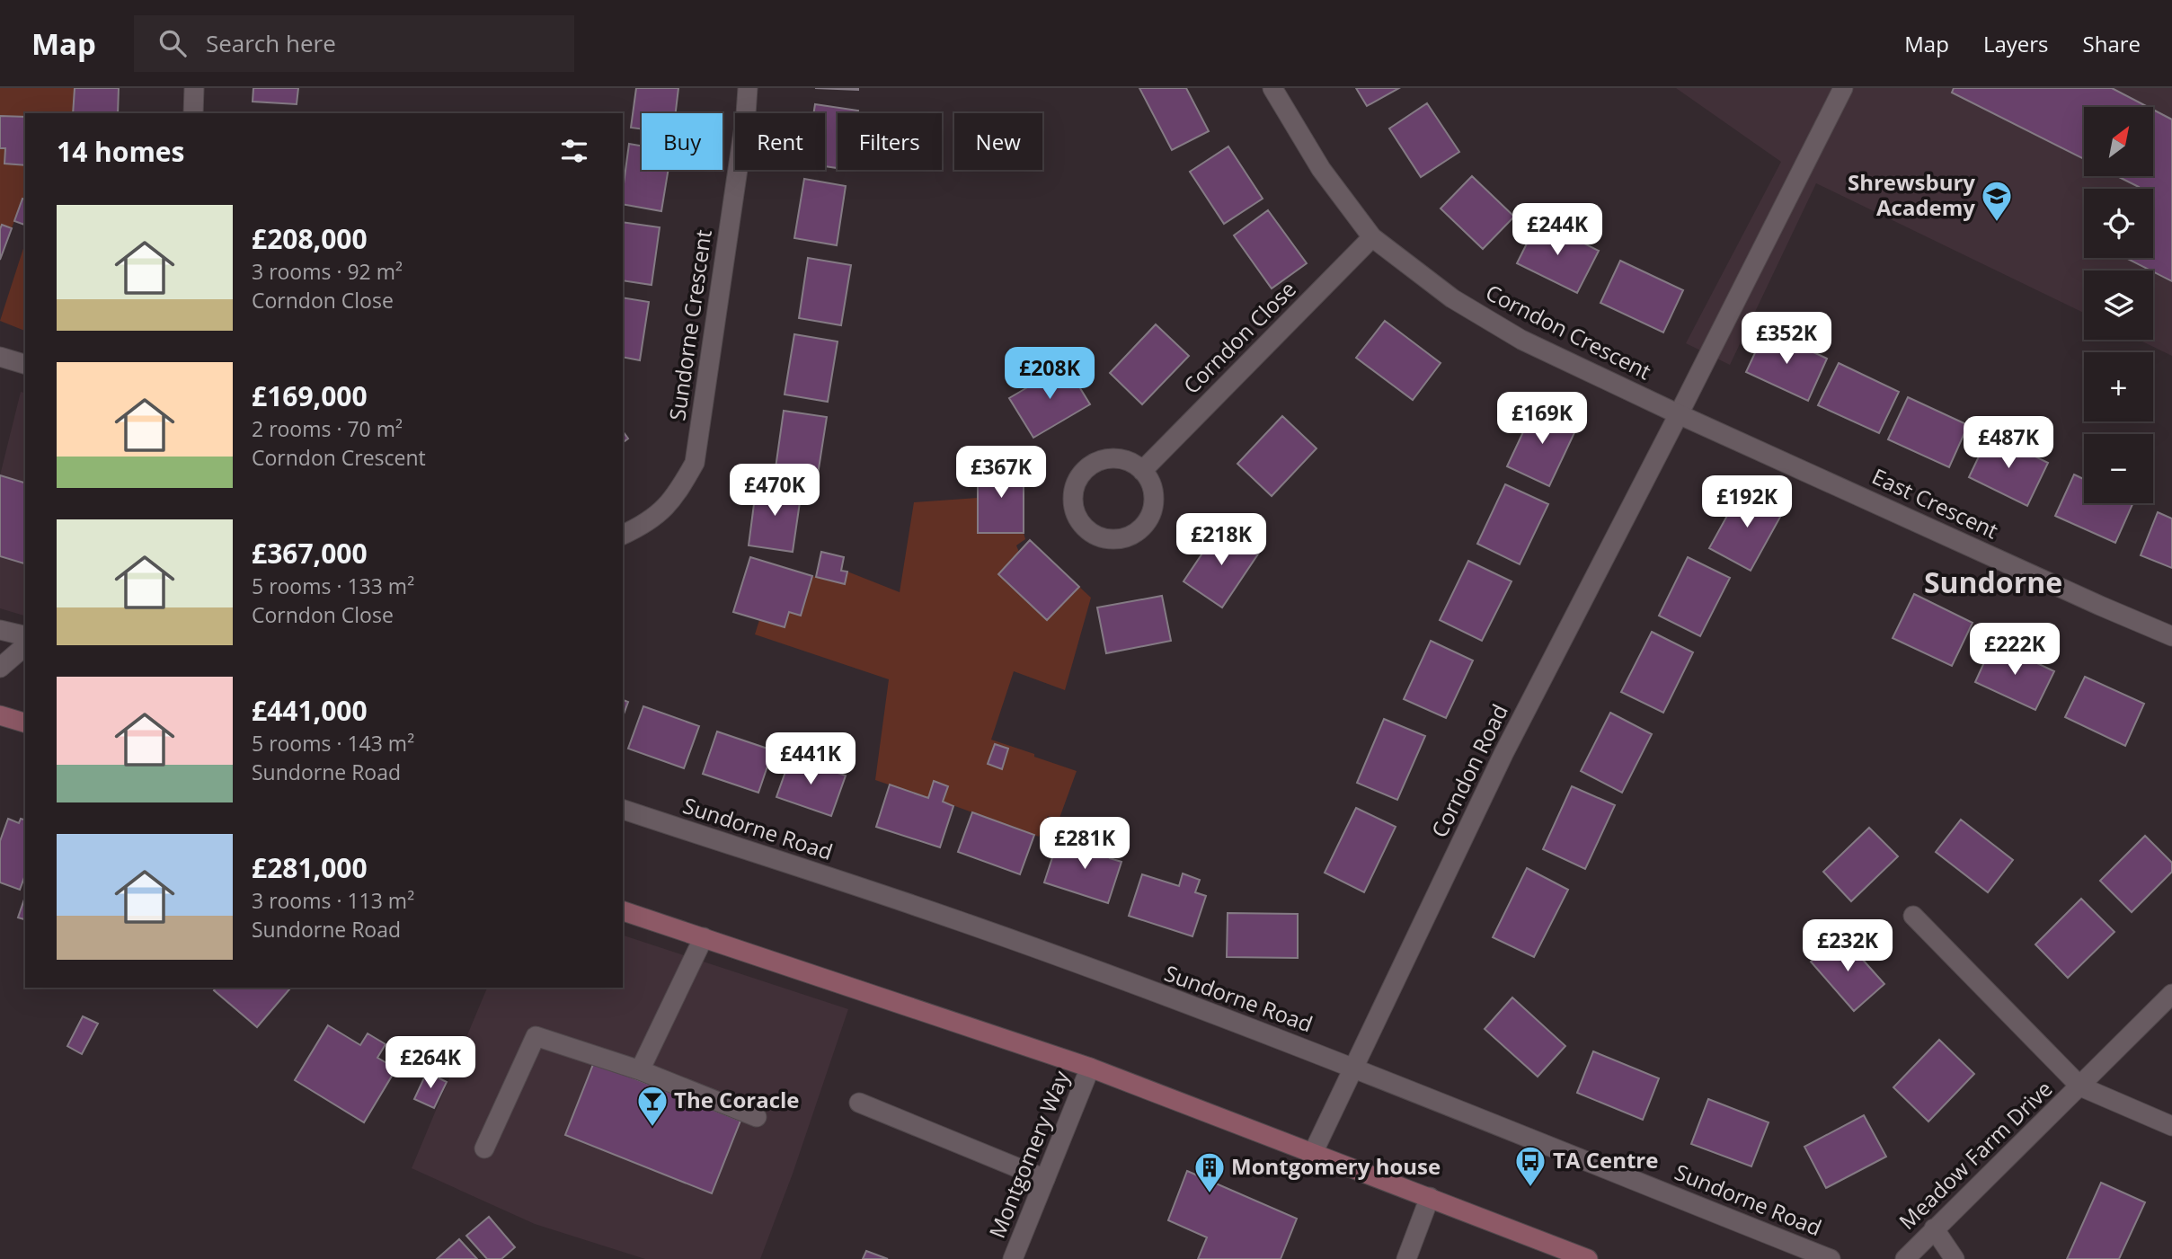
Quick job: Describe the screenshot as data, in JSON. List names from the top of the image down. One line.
{"streets":{"street":["Sundorne Crescent","Corndon Crescent","Corndon Close","East Crescent","Corndon Road","Sundorne Road","Montgomery Way","Meadow Farm Drive"]},"crossings":[["Corndon Crescent","Corndon Close"],["Corndon Crescent","East Crescent"],["Corndon Crescent","Corndon Road"],["East Crescent","Corndon Road"],["Corndon Road","Sundorne Road"]],"districts":["Sundorne"],"places":{"school or university":["Shrewsbury Academy"],"bar":["The Coracle"],"bus stop":["TA Centre"],"building":["Montgomery house"]},"north":"top right","page":{"header":"Map","search":"Search here","nav":["Map","Layers","Share"],"map_buttons":["+","−"],"chip":["Buy","Rent","Filters","New"],"heading":"14 homes","list":[{"name":"£208,000","note":"3 rooms · 92 m² · Corndon Close"},{"name":"£169,000","note":"2 rooms · 70 m² · Corndon Crescent"},{"name":"£367,000","note":"5 rooms · 133 m² · Corndon Close"},{"name":"£441,000","note":"5 rooms · 143 m² · Sundorne Road"},{"name":"£281,000","note":"3 rooms · 113 m² · Sundorne Road"}],"price":["£244K","£352K","£208K","£169K","£487K","£367K","£470K","£192K","£218K","£222K","£441K","£281K","£232K","£264K"]}}
